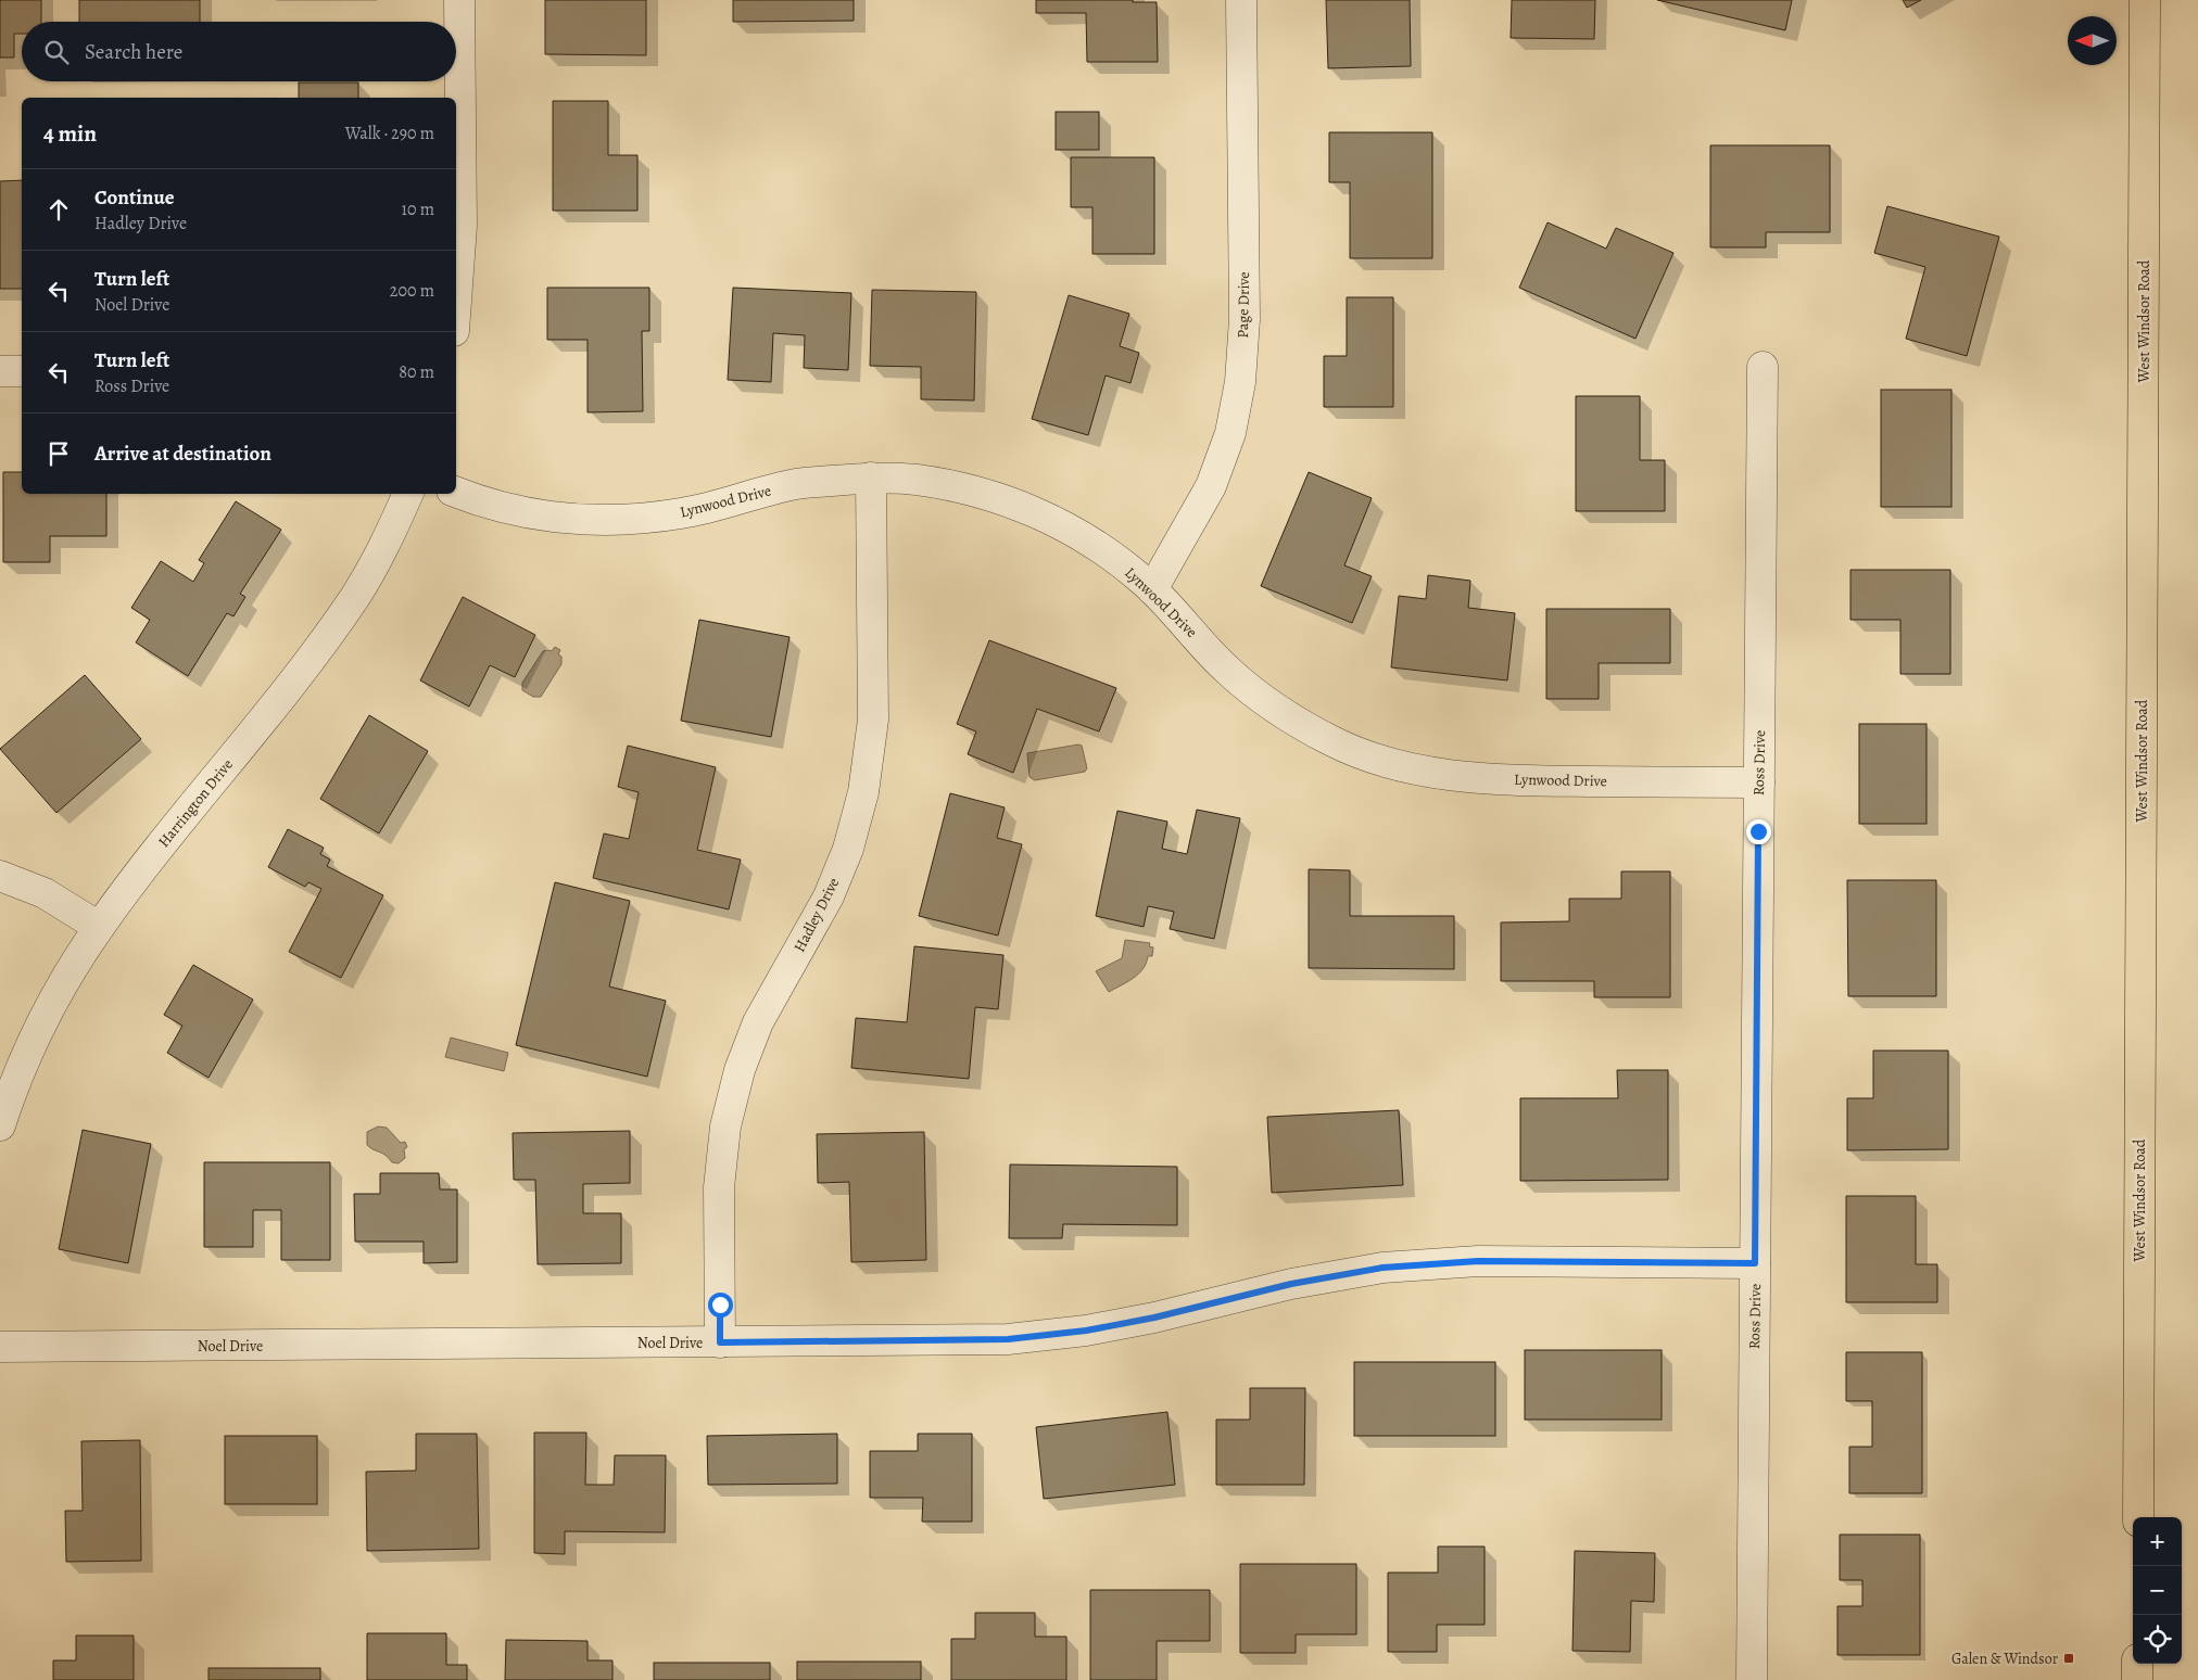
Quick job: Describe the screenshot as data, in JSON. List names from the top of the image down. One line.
{"streets":{"main road":["West Windsor Road"],"street":["Page Drive","Lynwood Drive","Ross Drive","Harrington Drive","Hadley Drive","Noel Drive"]},"crossings":[["Page Drive","Lynwood Drive"],["Lynwood Drive","Ross Drive"],["Lynwood Drive","Hadley Drive"],["Ross Drive","Noel Drive"],["Hadley Drive","Noel Drive"]],"places":{"transit":["Galen & Windsor"]},"north":"left","page":{"search":"Search here","heading":["4 min","Walk · 290 m"],"list":[["Continue","Hadley Drive","10 m"],["Turn left","Noel Drive","200 m"],["Turn left","Ross Drive","80 m"],"Arrive at destination"],"map_buttons":["+","−"]}}
